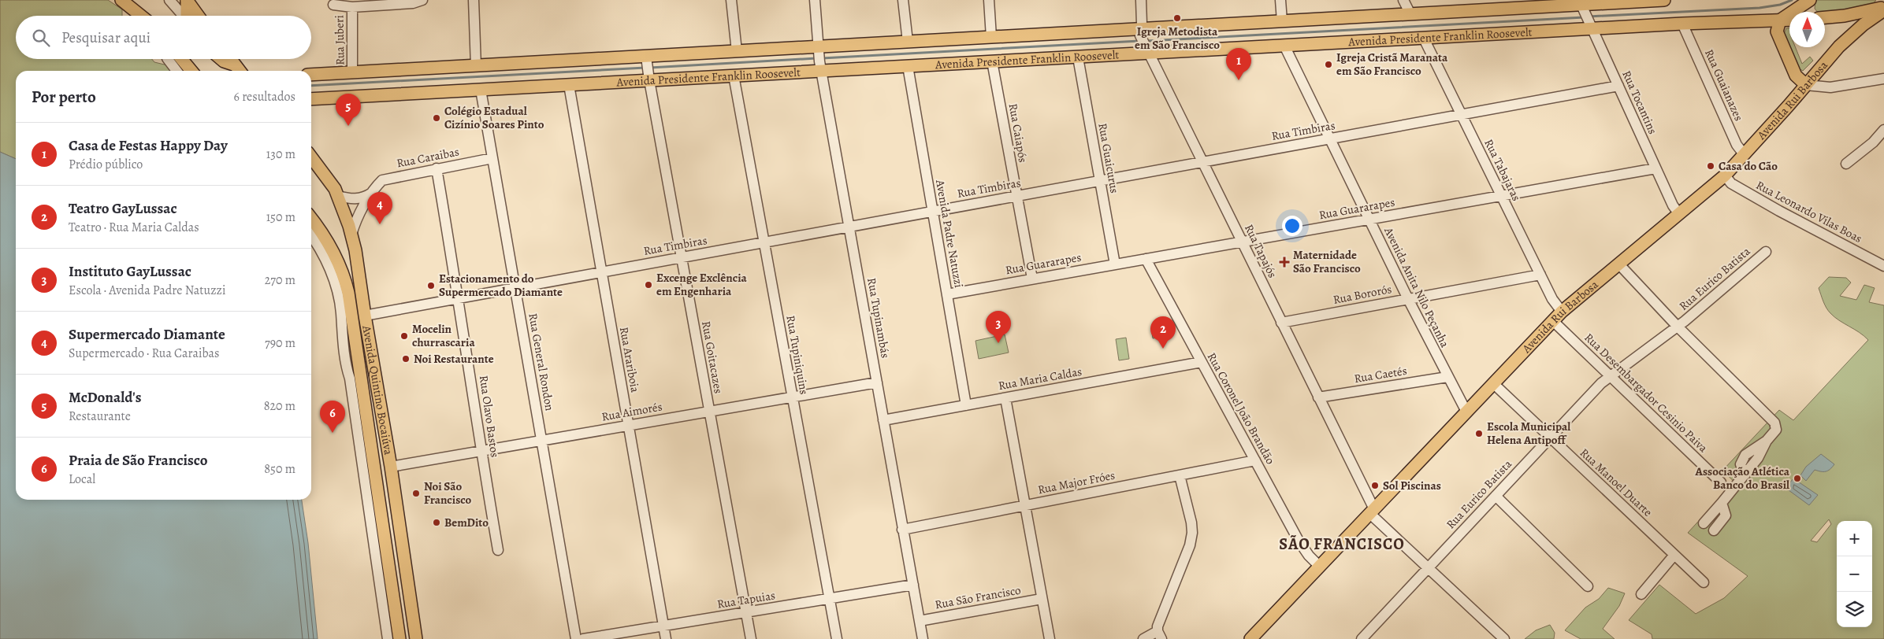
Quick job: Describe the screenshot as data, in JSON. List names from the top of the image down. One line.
{"streets":{"main road":["Avenida Presidente Franklin Roosevelt","Avenida Rui Barbosa","Avenida Quintino Bocaiúva"],"street":["Rua Juberi","Rua Guaianazes","Rua Tocantins","Rua Timbiras","Rua Caiapós","Rua Caraibas","Rua Guaicurus","Rua Tabajaras","Rua Guararapes","Rua Leonardo Vilas Boas","Avenida Padre Natuzzi","Rua Tapajós","Rua Eurico Batista","Avenida Anita Nilo Peçanha","Rua Bororós","Rua Tupinambás","Rua Tupiniquins","Rua Goitacazes","Rua Arariboia","Rua General Rondon","Rua Caetés","Rua Maria Caldas","Rua Desembargador Cesinio Paiva","Rua Coronel João Brandão","Rua Aimorés","Rua Olavo Bastos","Rua Major Fróes","Rua Manoel Duarte","Rua São Francisco","Rua Tapuias"]},"crossings":[["Avenida Presidente Franklin Roosevelt","Rua Juberi"],["Avenida Presidente Franklin Roosevelt","Rua Guaianazes"],["Avenida Presidente Franklin Roosevelt","Rua Tocantins"],["Avenida Presidente Franklin Roosevelt","Rua Caiapós"],["Avenida Presidente Franklin Roosevelt","Rua Guaicurus"],["Avenida Presidente Franklin Roosevelt","Rua Tabajaras"],["Avenida Presidente Franklin Roosevelt","Avenida Padre Natuzzi"],["Avenida Presidente Franklin Roosevelt","Rua Tapajós"],["Avenida Presidente Franklin Roosevelt","Avenida Anita Nilo Peçanha"],["Avenida Presidente Franklin Roosevelt","Rua Tupinambás"],["Avenida Presidente Franklin Roosevelt","Rua Tupiniquins"],["Avenida Presidente Franklin Roosevelt","Rua Goitacazes"],["Avenida Presidente Franklin Roosevelt","Rua Arariboia"],["Avenida Presidente Franklin Roosevelt","Rua General Rondon"],["Rua Guaianazes","Avenida Rui Barbosa"],["Avenida Rui Barbosa","Rua Tocantins"],["Avenida Rui Barbosa","Rua Tabajaras"],["Avenida Rui Barbosa","Rua Leonardo Vilas Boas"],["Avenida Rui Barbosa","Rua Tapajós"],["Avenida Rui Barbosa","Avenida Anita Nilo Peçanha"],["Avenida Rui Barbosa","Rua Desembargador Cesinio Paiva"],["Avenida Rui Barbosa","Rua Coronel João Brandão"],["Avenida Rui Barbosa","Rua Manoel Duarte"],["Rua Tocantins","Rua Timbiras"],["Rua Tocantins","Rua Guararapes"],["Rua Timbiras","Rua Caiapós"],["Rua Timbiras","Rua Guaicurus"],["Rua Timbiras","Rua Tabajaras"],["Rua Timbiras","Avenida Padre Natuzzi"],["Rua Timbiras","Rua Tapajós"],["Rua Timbiras","Avenida Anita Nilo Peçanha"],["Rua Timbiras","Rua Tupinambás"],["Rua Timbiras","Rua Tupiniquins"],["Rua Timbiras","Rua Goitacazes"],["Rua Timbiras","Rua Arariboia"],["Rua Timbiras","Rua General Rondon"],["Rua Timbiras","Avenida Quintino Bocaiúva"],["Rua Timbiras","Rua Olavo Bastos"],["Rua Caiapós","Rua Guararapes"],["Rua Caraibas","Rua General Rondon"],["Rua Caraibas","Avenida Quintino Bocaiúva"],["Rua Caraibas","Rua Olavo Bastos"],["Rua Guaicurus","Rua Guararapes"],["Rua Tabajaras","Rua Guararapes"],["Rua Tabajaras","Rua Bororós"],["Rua Guararapes","Avenida Padre Natuzzi"],["Rua Guararapes","Rua Tapajós"],["Rua Guararapes","Avenida Anita Nilo Peçanha"],["Rua Guararapes","Rua Coronel João Brandão"],["Avenida Padre Natuzzi","Rua Maria Caldas"],["Rua Tapajós","Rua Bororós"],["Rua Tapajós","Rua Caetés"],["Rua Eurico Batista","Rua Desembargador Cesinio Paiva"],["Rua Eurico Batista","Rua Manoel Duarte"],["Avenida Anita Nilo Peçanha","Rua Bororós"],["Avenida Anita Nilo Peçanha","Rua Caetés"],["Rua Tupinambás","Rua Maria Caldas"],["Rua Tupinambás","Rua Aimorés"],["Rua Tupinambás","Rua Major Fróes"],["Rua Tupinambás","Rua São Francisco"],["Rua Tupinambás","Rua Tapuias"],["Rua Tupiniquins","Rua Aimorés"],["Rua Tupiniquins","Rua Tapuias"],["Rua Goitacazes","Rua Aimorés"],["Rua Goitacazes","Rua Tapuias"],["Rua Arariboia","Rua Aimorés"],["Rua Arariboia","Rua Tapuias"],["Rua General Rondon","Rua Aimorés"],["Rua Maria Caldas","Rua Coronel João Brandão"],["Avenida Quintino Bocaiúva","Rua Aimorés"],["Rua Coronel João Brandão","Rua Major Fróes"],["Rua Aimorés","Rua Olavo Bastos"]],"districts":["SÃO FRANCISCO"],"places":{"other":["Igreja Metodista em São Francisco","Igreja Cristã Maranata em São Francisco","Colégio Estadual Cizínio Soares Pinto","Casa do Cão","Excenge Exclência em Engenharia","Estacionamento do Supermercado Diamante","Mocelin churrascaria","Noi Restaurante","Escola Municipal Helena Antipoff","Associação Atlética Banco do Brasil","Sol Piscinas","Noi São Francisco","BemDito"],"health":["Maternidade São Francisco"]},"north":"top","page":{"search":"Pesquisar aqui","pins":["1","5","4","3","2","6"],"heading":["Por perto","6 resultados"],"list":[{"mark":"1","name":"Casa de Festas Happy Day","note":"Prédio público","value":"130 m"},{"mark":"2","name":"Teatro GayLussac","note":"Teatro · Rua Maria Caldas","value":"150 m"},{"mark":"3","name":"Instituto GayLussac","note":"Escola · Avenida Padre Natuzzi","value":"270 m"},{"mark":"4","name":"Supermercado Diamante","note":"Supermercado · Rua Caraibas","value":"790 m"},{"mark":"5","name":"McDonald's","note":"Restaurante","value":"820 m"},{"mark":"6","name":"Praia de São Francisco","note":"Local","value":"850 m"}],"map_buttons":["+","−"]}}
